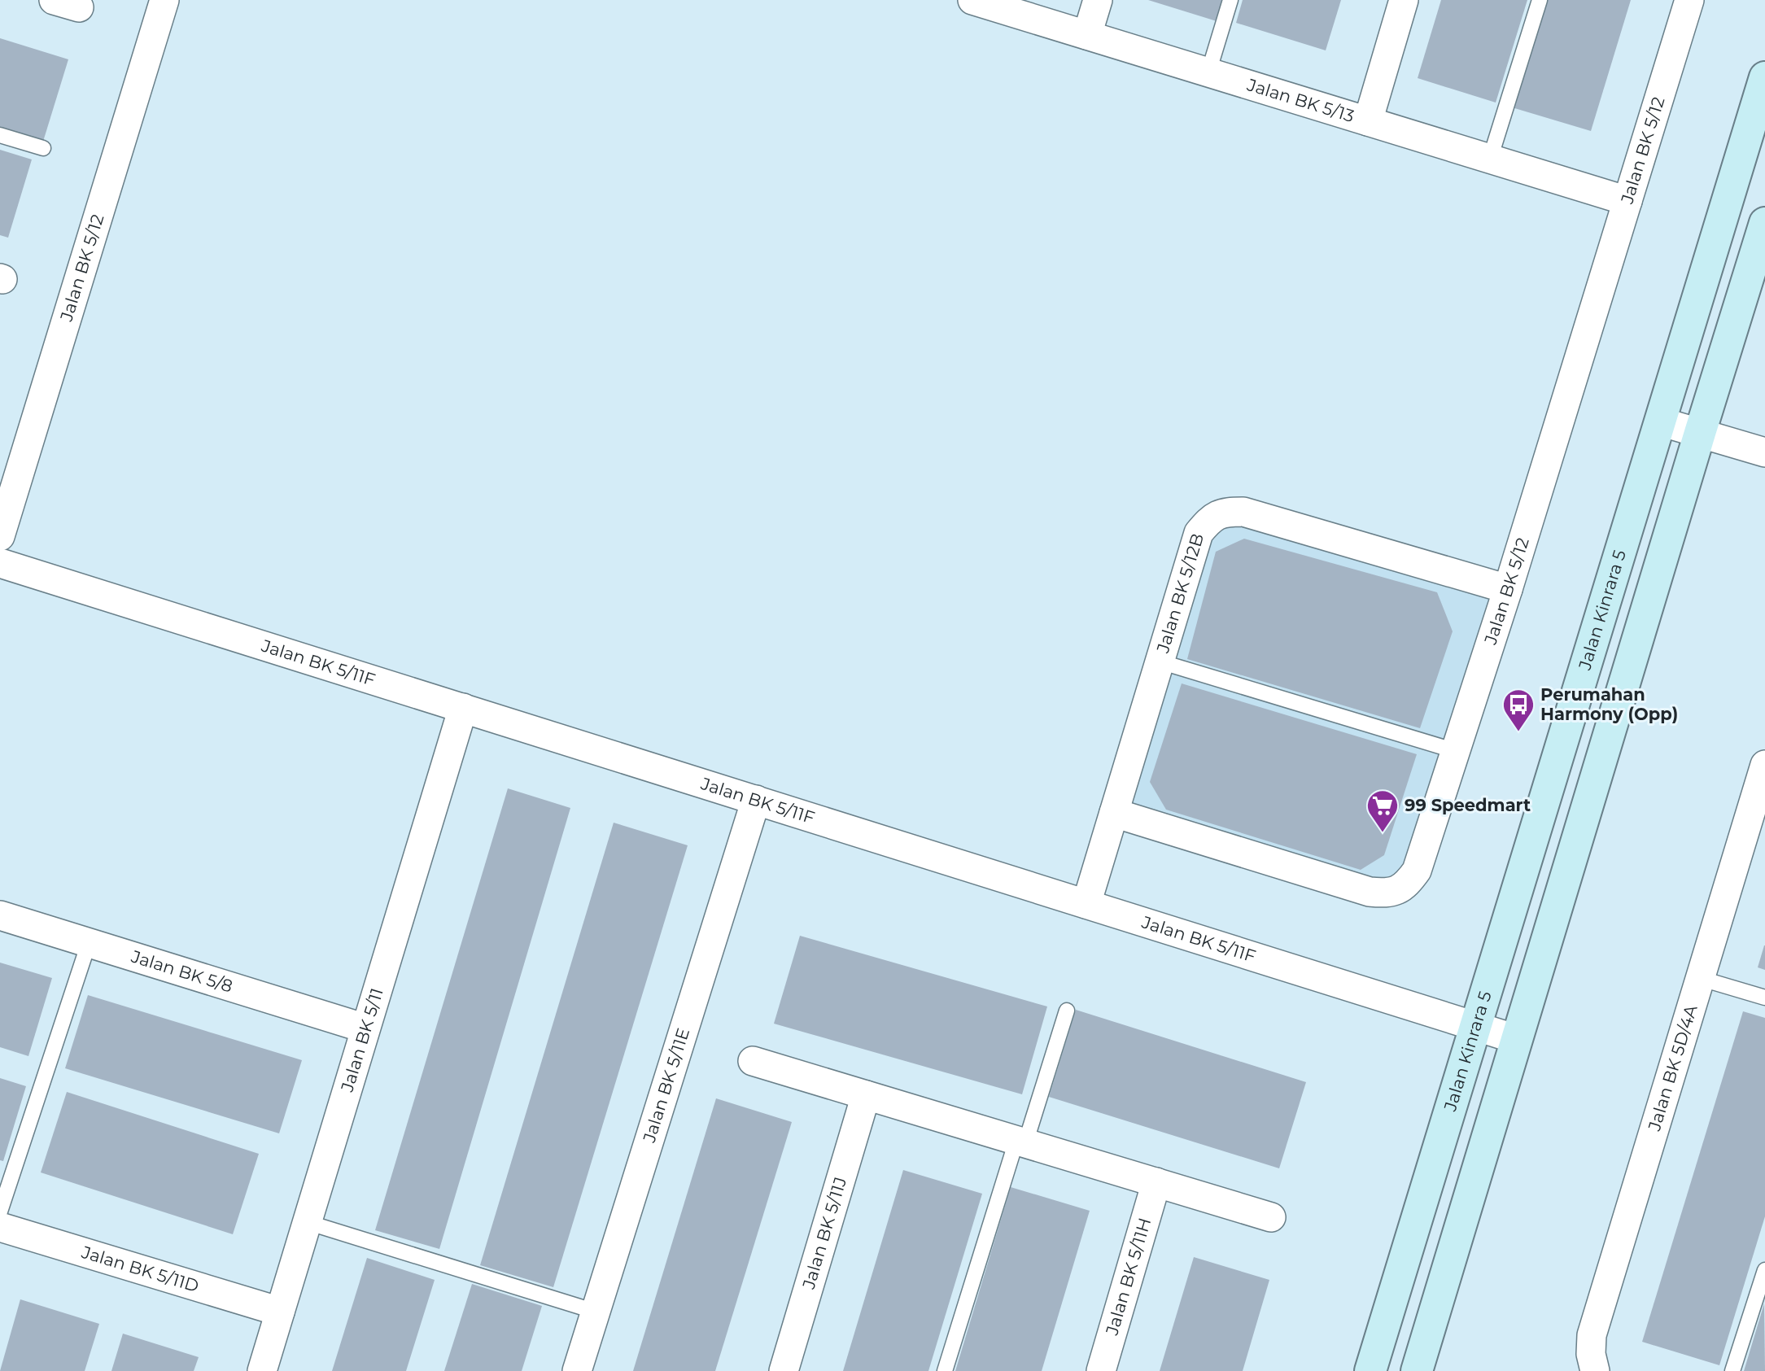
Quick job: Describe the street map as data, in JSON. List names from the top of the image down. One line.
{"streets":{"main road":["Jalan Kinrara 5"],"street":["Jalan BK 5/13","Jalan BK 5/12","Jalan BK 5/12B","Jalan BK 5/11F","Jalan BK 5/8","Jalan BK 5/11","Jalan BK 5D/4A","Jalan BK 5/11E","Jalan BK 5/11J","Jalan BK 5/11D","Jalan BK 5/11H"]},"crossings":[["Jalan BK 5/13","Jalan BK 5/12"],["Jalan BK 5/12","Jalan BK 5/12B"],["Jalan BK 5/12B","Jalan BK 5/11F"],["Jalan Kinrara 5","Jalan BK 5/11F"],["Jalan BK 5/11F","Jalan BK 5/11"],["Jalan BK 5/11F","Jalan BK 5/11E"],["Jalan BK 5/8","Jalan BK 5/11"],["Jalan BK 5/11","Jalan BK 5/11D"]],"places":{"bus stop":["Perumahan Harmony (Opp)"],"supermarket":["99 Speedmart"]}}
